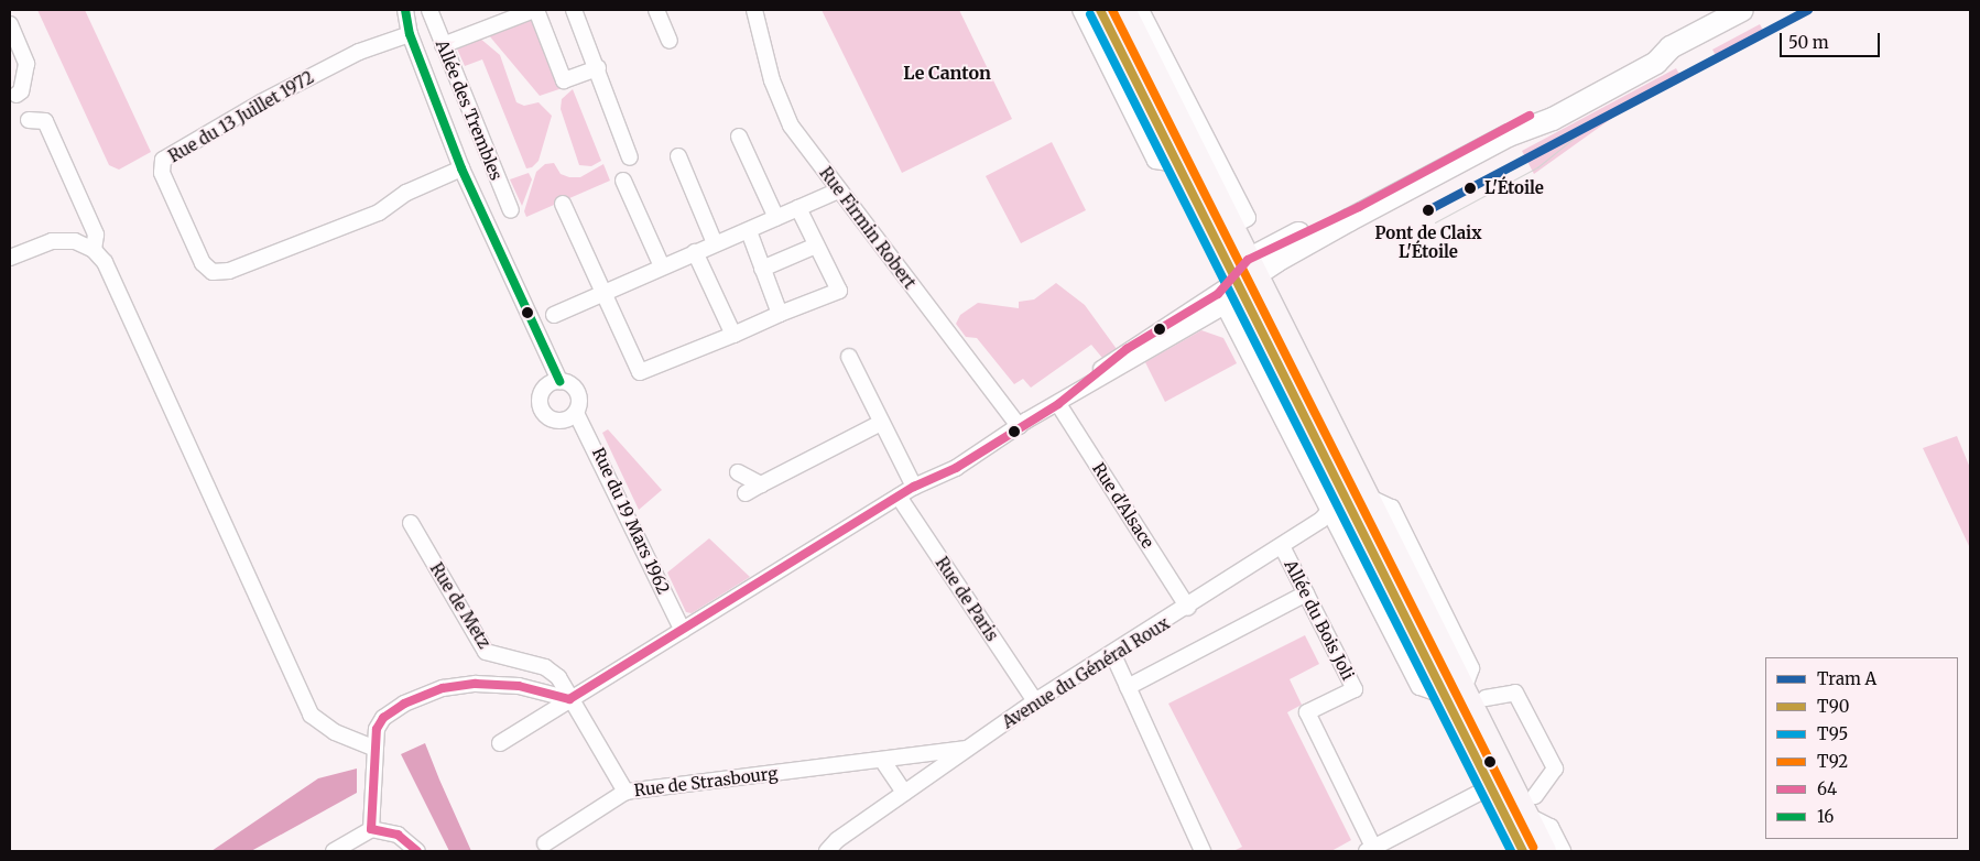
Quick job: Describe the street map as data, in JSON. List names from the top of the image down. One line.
{"streets":{"street":["Allée des Trembles","Rue du 13 Juillet 1972","Rue Firmin Robert","Rue d'Alsace","Rue du 19 Mars 1962","Rue de Paris","Rue de Metz","Allée du Bois Joli","Avenue du Général Roux","Rue de Strasbourg"]},"crossings":[["Rue du 13 Juillet 1972","Rue du 19 Mars 1962"],["Rue d'Alsace","Avenue du Général Roux"],["Rue de Paris","Avenue du Général Roux"],["Rue de Metz","Rue de Strasbourg"],["Allée du Bois Joli","Avenue du Général Roux"],["Avenue du Général Roux","Rue de Strasbourg"]],"districts":["Le Canton"],"places":["L'Étoile","Pont de Claix L'Étoile"],"lines":["tram line A","transit line T90","transit line T92","transit line 16","transit line T95","transit line 64"],"legend":["Tram A","T90","T95","T92","64","16"],"scale_bar":"50 m"}
